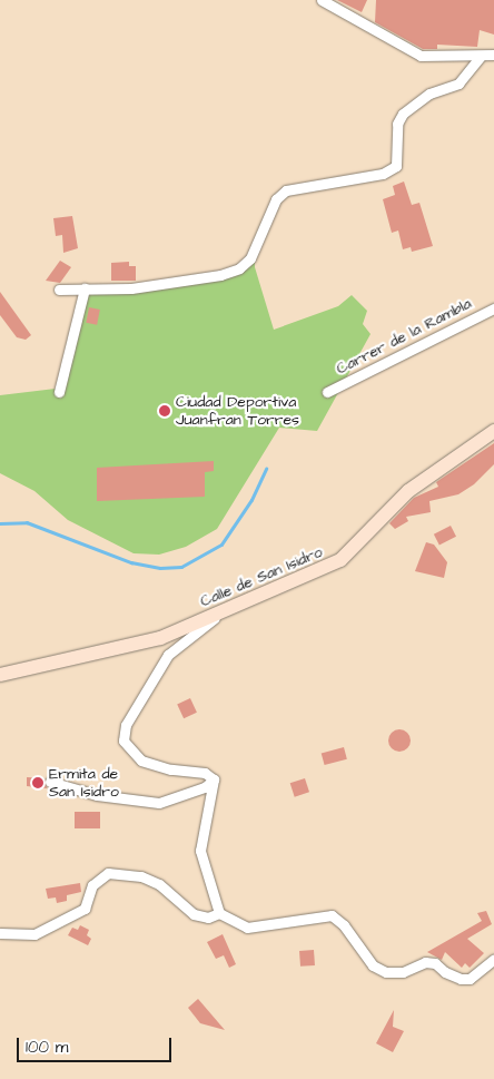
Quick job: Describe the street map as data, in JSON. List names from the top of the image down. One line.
{"streets":{"street":["Carrer de la Rambla","Calle de San Isidro"]},"places":["Ciudad Deportiva Juanfran Torres","Ermita de San Isidro"],"scale_bar":"100 m"}
